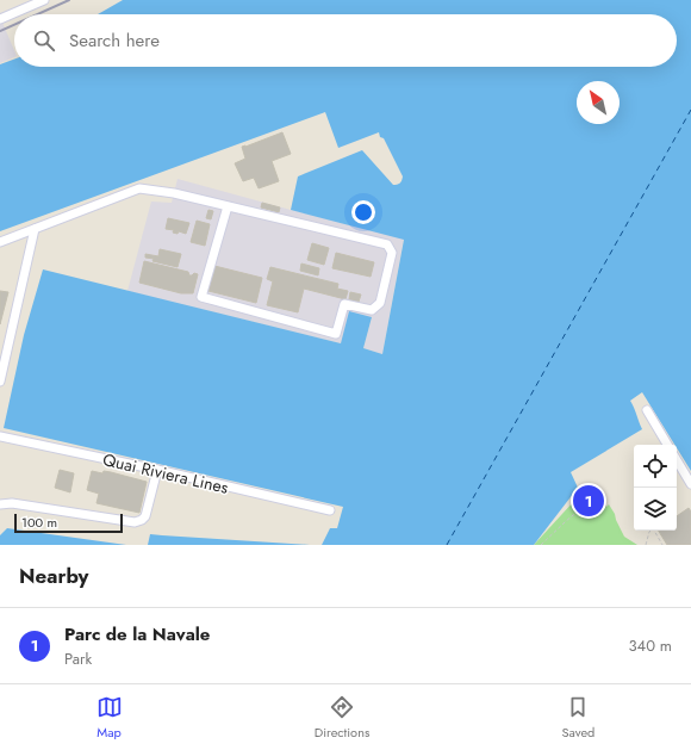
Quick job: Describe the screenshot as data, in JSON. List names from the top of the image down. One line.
{"streets":{"street":["Quai Riviera Lines"]},"scale_bar":"100 m","north":"top left","page":{"search":"Search here","pins":"1","scale":"100 m","heading":"Nearby","list":[{"mark":"1","name":"Parc de la Navale","note":"Park","value":"340 m"}],"nav":["Map","Directions","Saved"]}}
